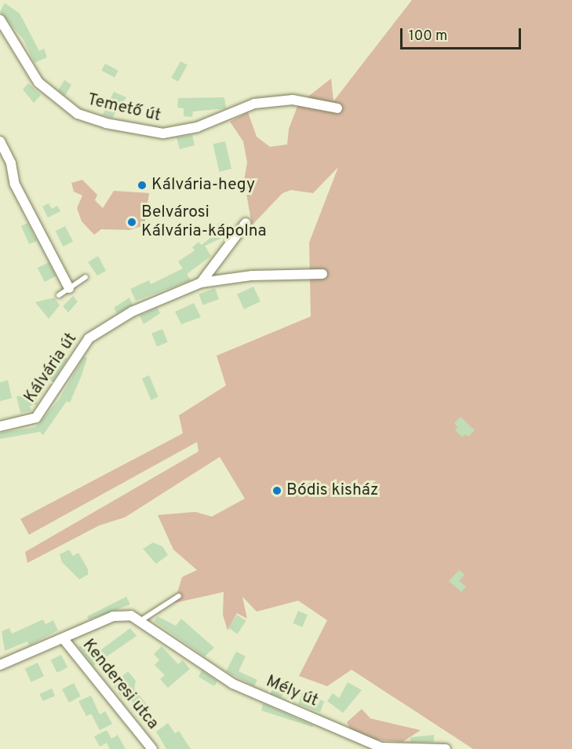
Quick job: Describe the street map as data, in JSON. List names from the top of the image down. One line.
{"streets":{"street":["Temető út","Kálvária út","Kenderesi utca","Mély út"]},"crossings":[["Kenderesi utca","Mély út"]],"places":["Kálvária-hegy","Belvárosi Kálvária-kápolna","Bódis kisház"],"scale_bar":"100 m"}
